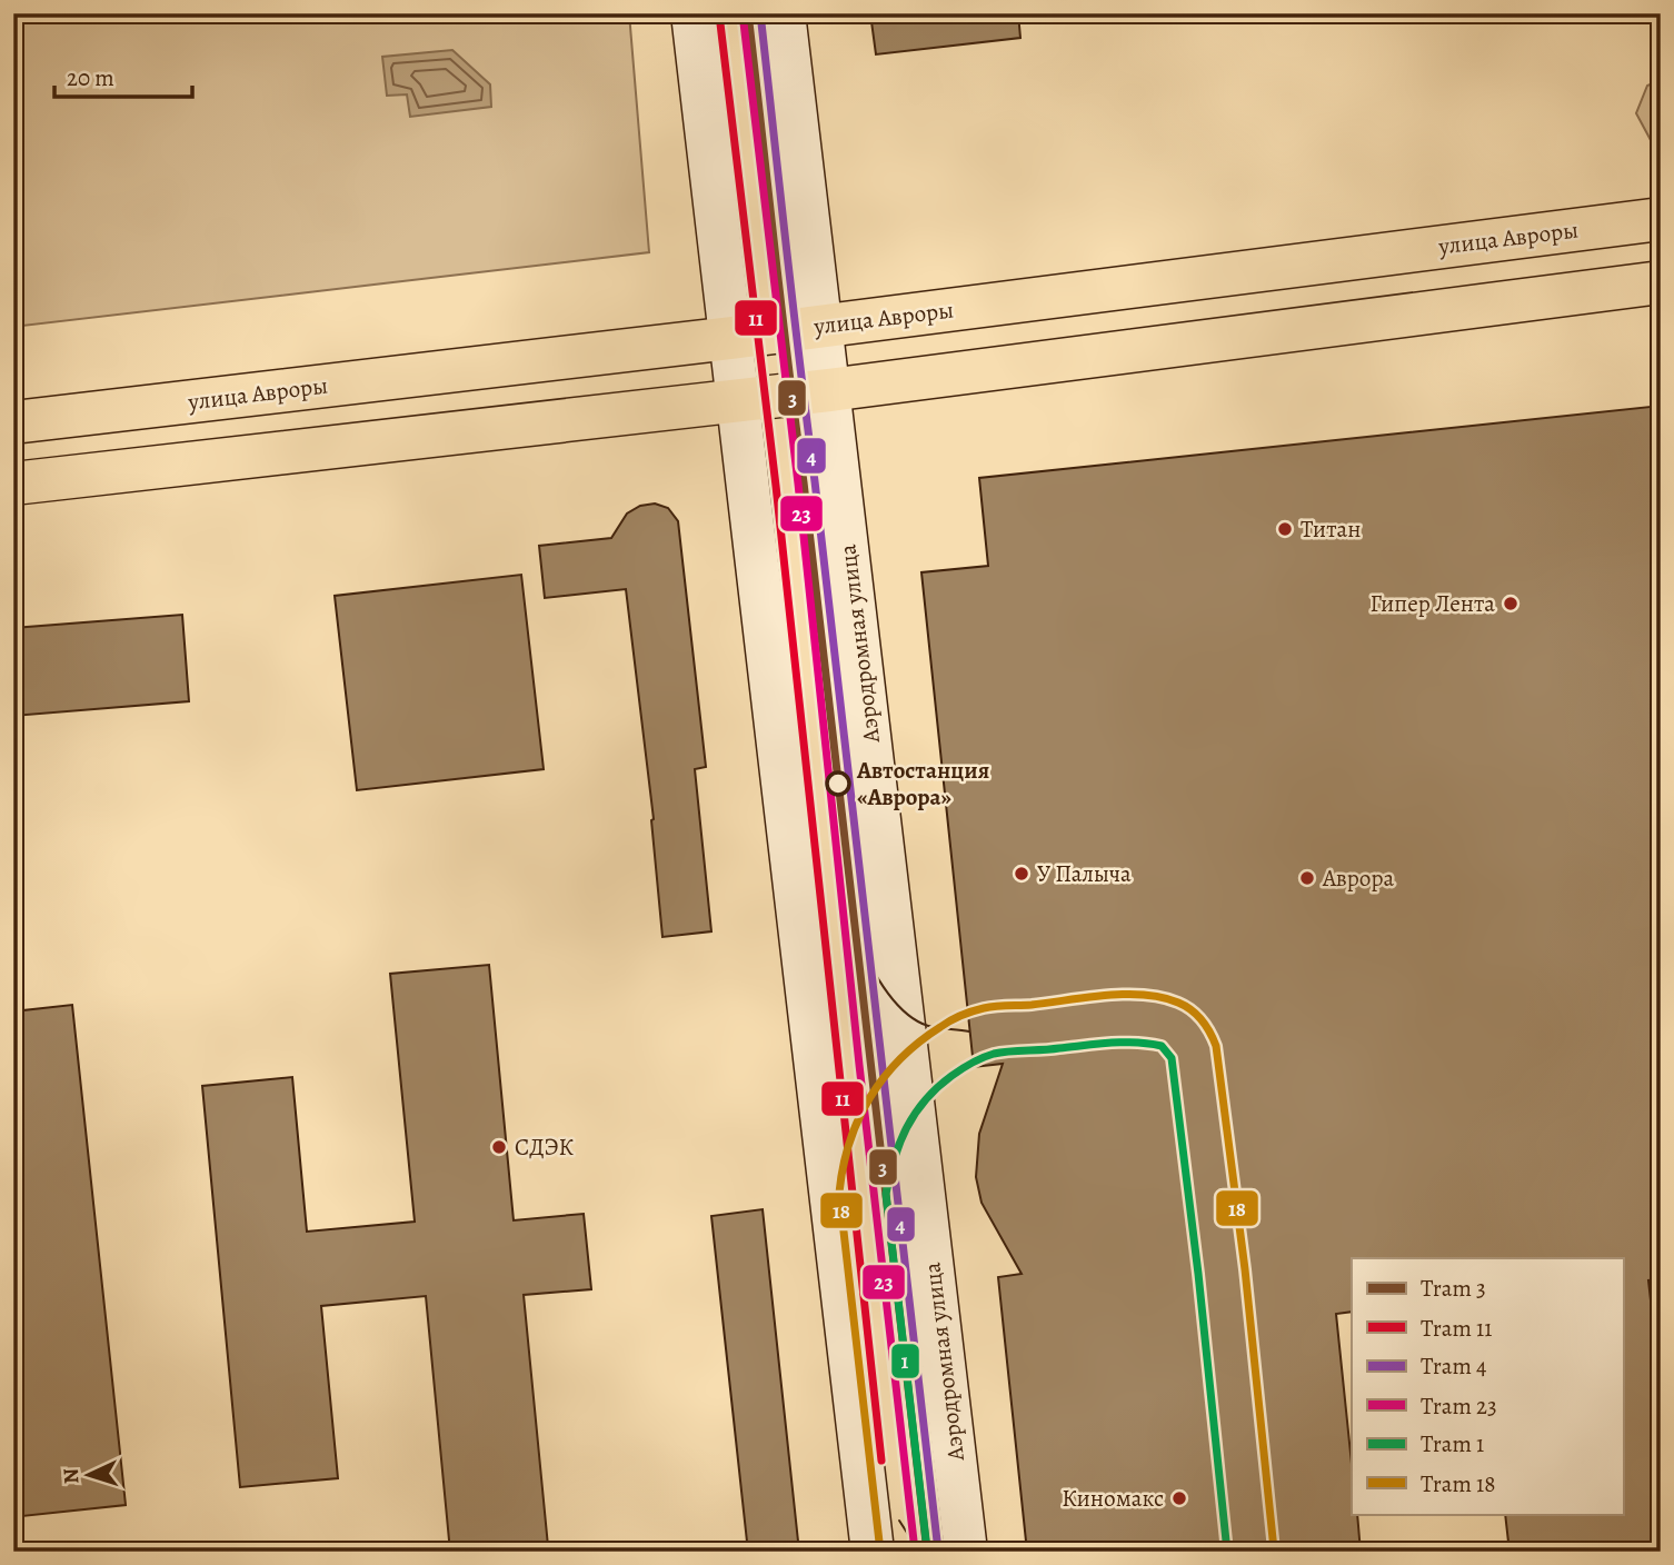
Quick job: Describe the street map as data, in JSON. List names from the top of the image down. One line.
{"streets":{"main road":["улица Авроры","Аэродромная улица"]},"crossings":[["улица Авроры","Аэродромная улица"]],"places":["Титан","Гипер Лента","Автостанция «Аврора»","У Палыча","Аврора","СДЭК","Киномакс"],"lines":["tram line 3","tram line 4","tram line 23","tram line 11","tram line 18","tram line 1"],"legend":["Tram 3","Tram 11","Tram 4","Tram 23","Tram 1","Tram 18"],"scale_bar":"20 m","north":"left"}
